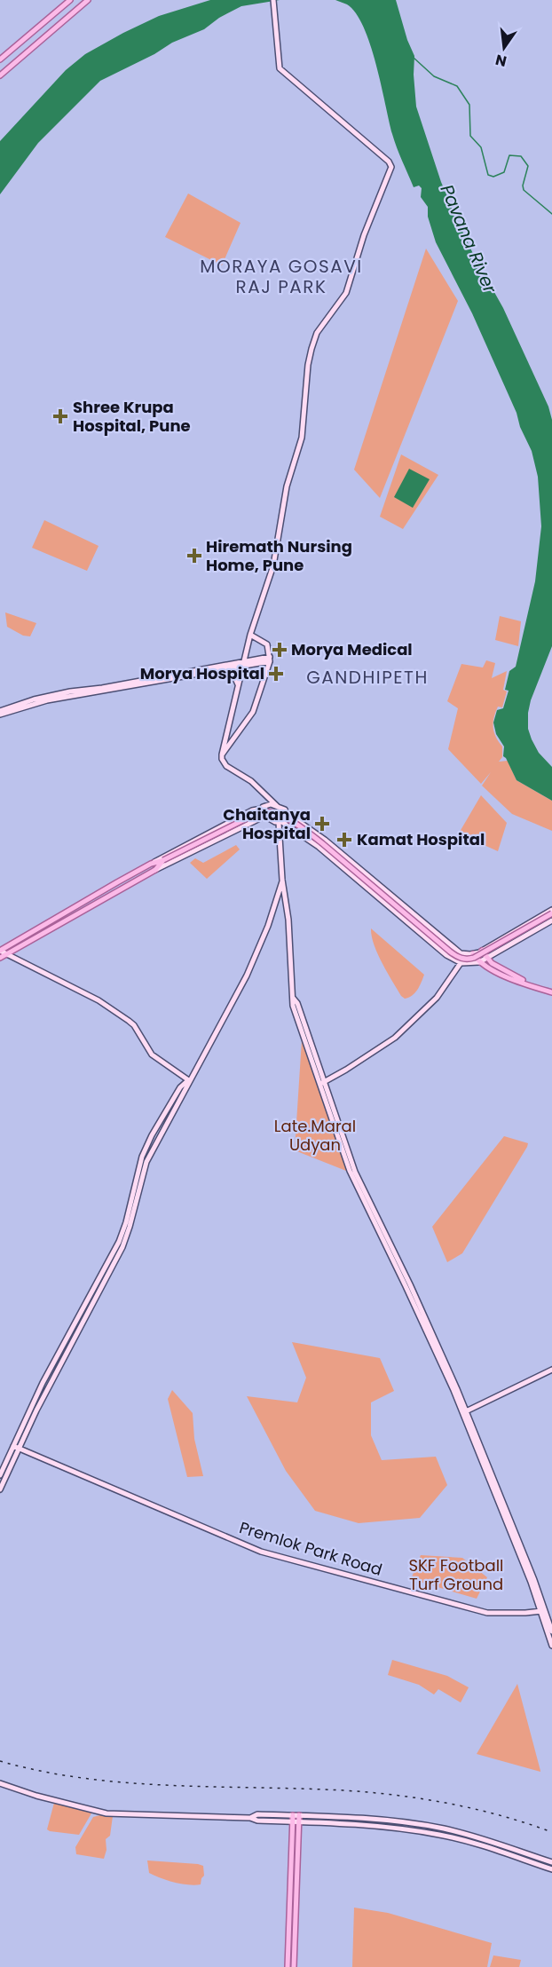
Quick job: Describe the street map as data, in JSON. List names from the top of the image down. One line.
{"streets":{"main road":["Premlok Park Road"]},"districts":["MORAYA GOSAVI RAJ PARK","GANDHIPETH"],"water":["Pavana River"],"parks":["Late.Maral Udyan","SKF Football Turf Ground"],"places":{"health":["Shree Krupa Hospital, Pune","Hiremath Nursing Home, Pune","Morya Medical","Morya Hospital","Chaitanya Hospital","Kamat Hospital"]},"north":"bottom"}
